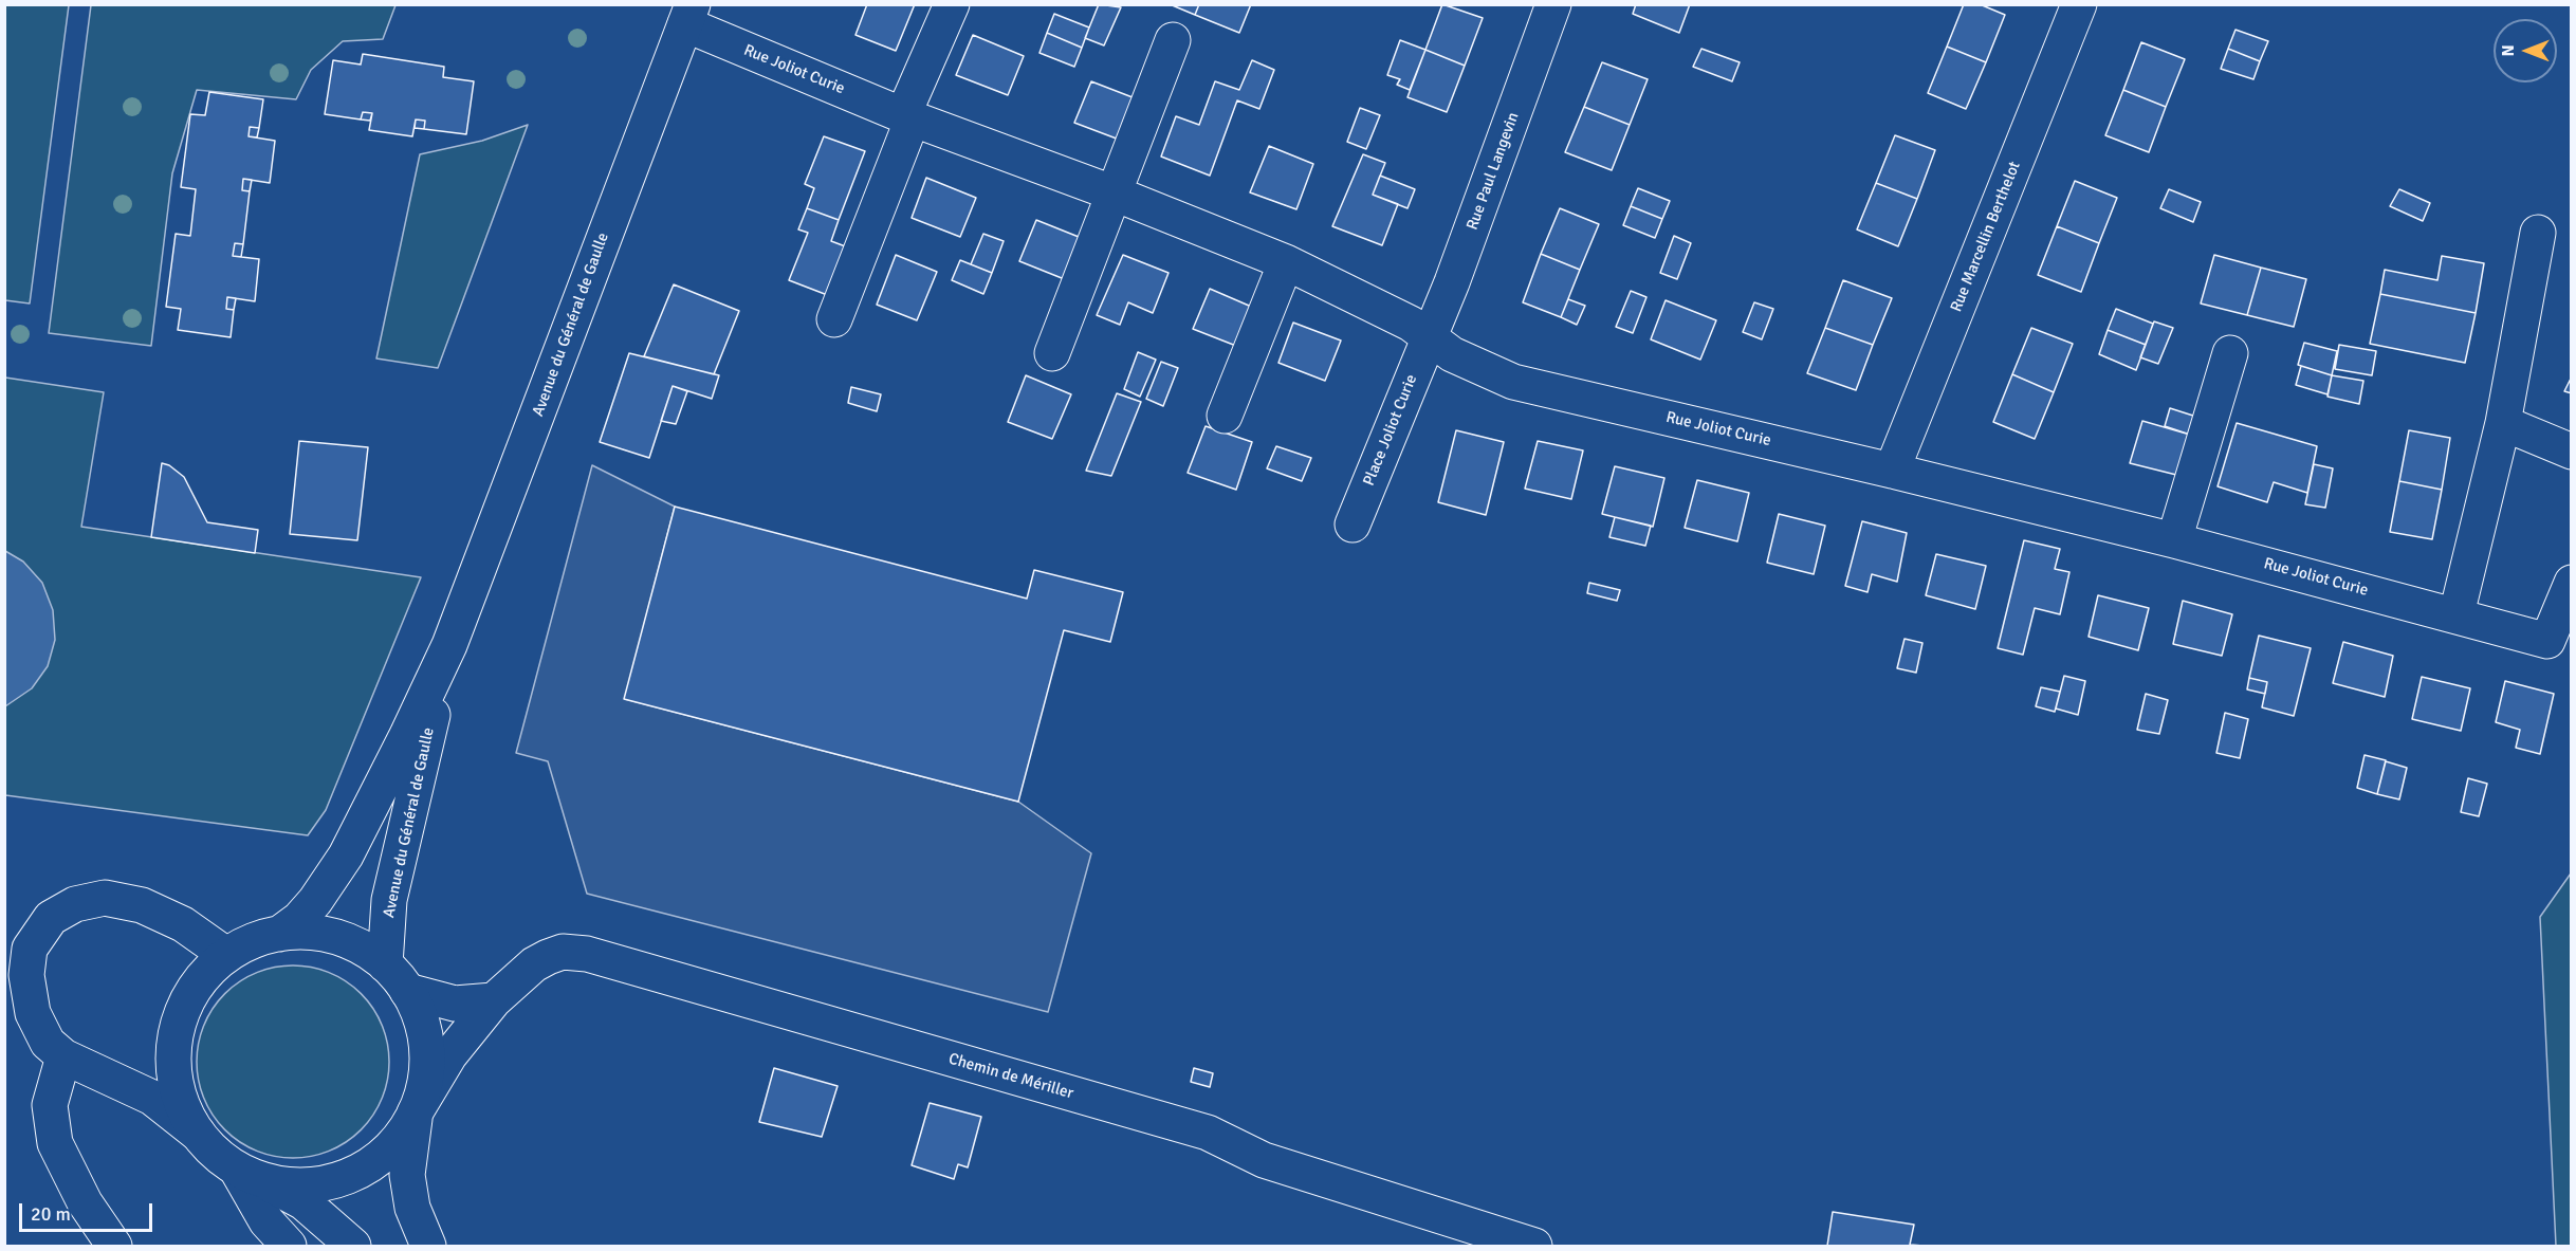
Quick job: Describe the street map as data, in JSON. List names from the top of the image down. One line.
{"streets":{"street":["Rue Joliot Curie","Rue Paul Langevin","Rue Marcellin Berthelot","Avenue du Général de Gaulle","Place Joliot Curie","Chemin de Mériller"]},"crossings":[["Rue Joliot Curie","Rue Paul Langevin"],["Rue Joliot Curie","Rue Marcellin Berthelot"],["Rue Joliot Curie","Avenue du Général de Gaulle"],["Rue Joliot Curie","Place Joliot Curie"],["Rue Paul Langevin","Place Joliot Curie"],["Avenue du Général de Gaulle","Chemin de Mériller"]],"scale_bar":"20 m","north":"left"}
